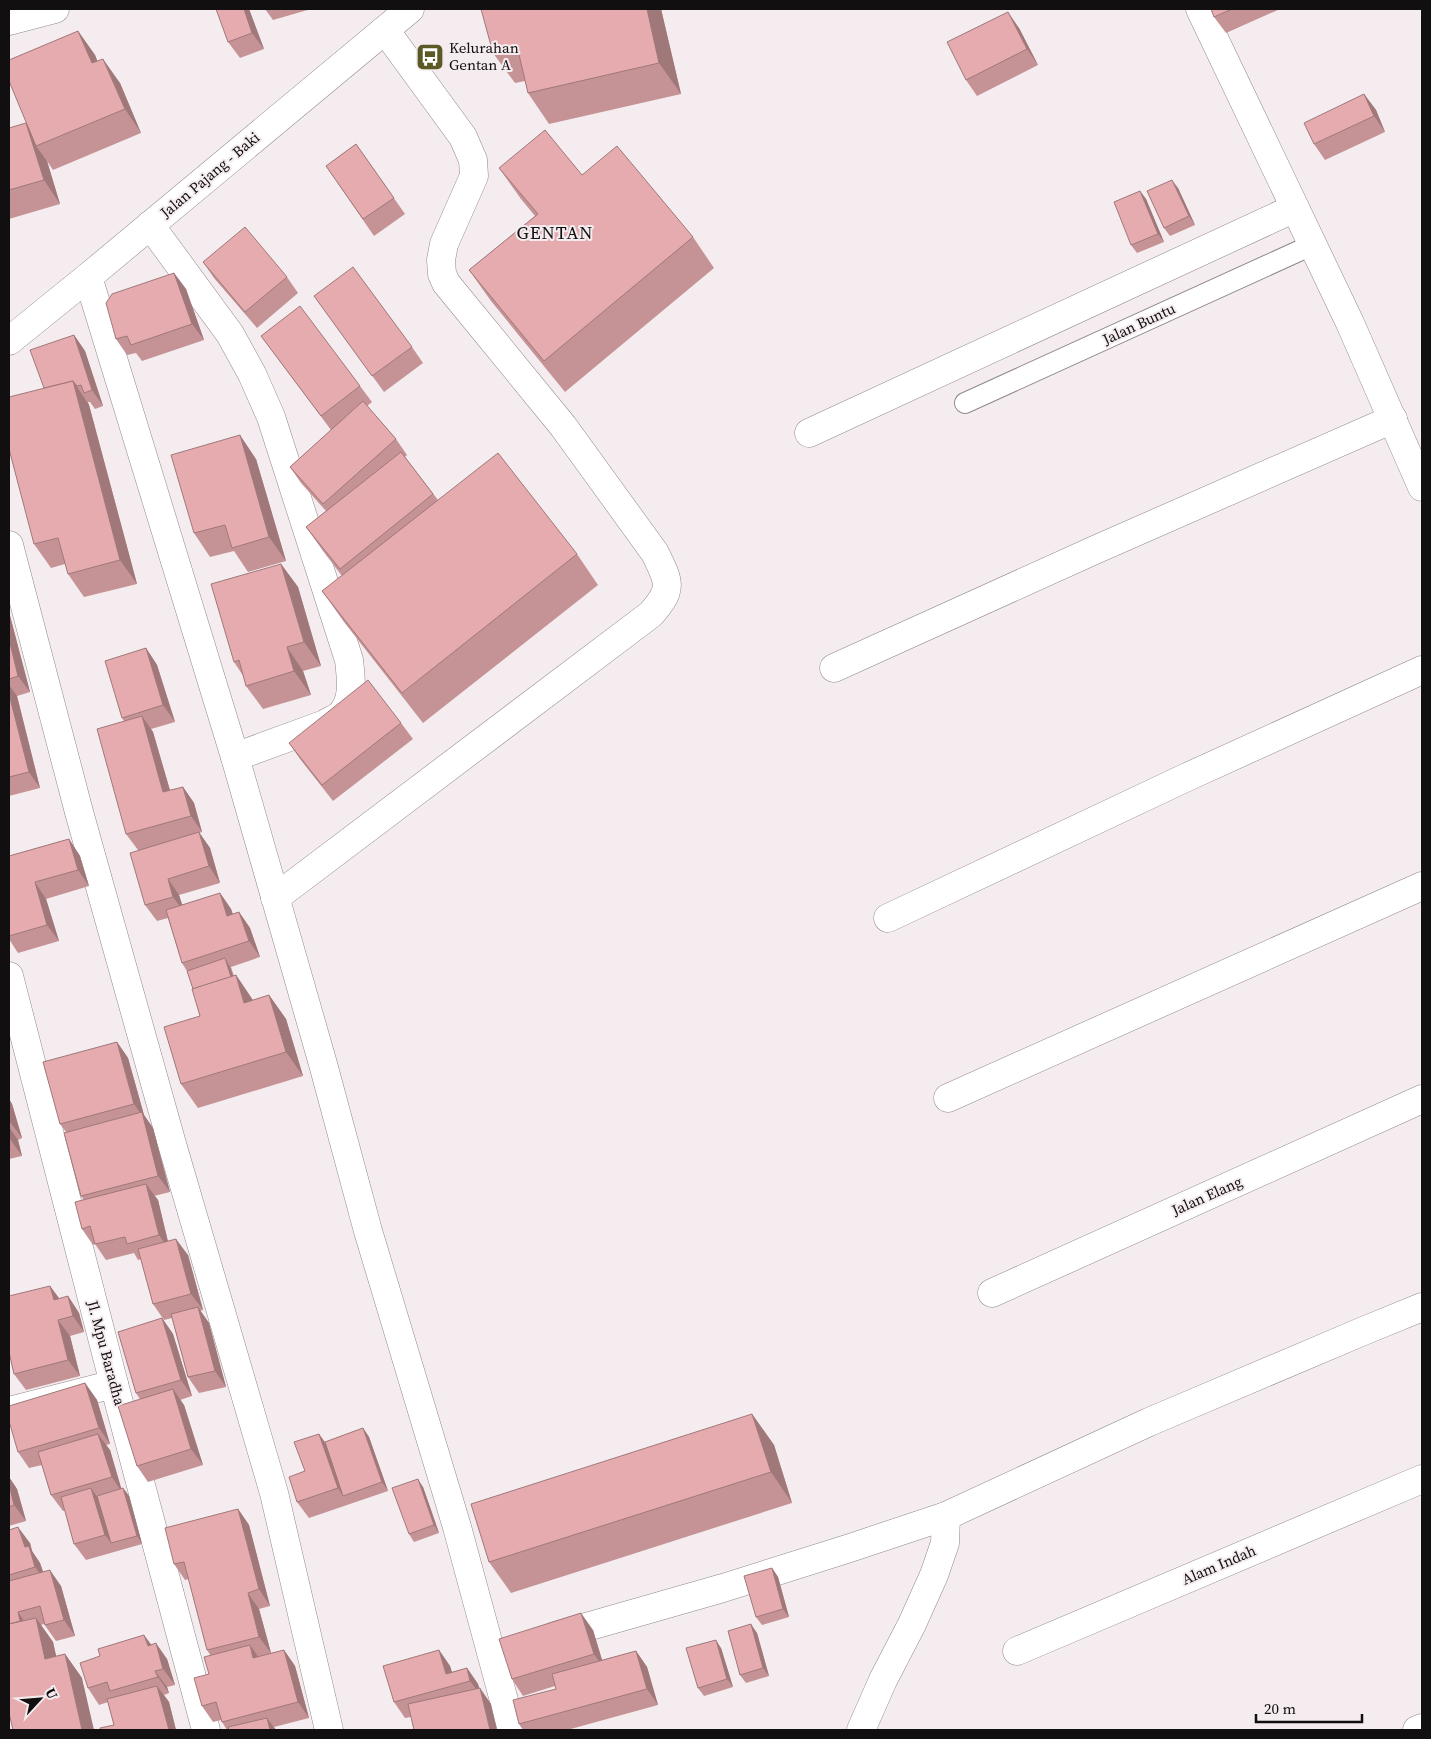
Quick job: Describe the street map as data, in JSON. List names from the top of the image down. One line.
{"streets":{"street":["Jalan Pajang - Baki","Jalan Elang","Jl. Mpu Baradha","Alam Indah"],"lane":["Jalan Buntu"]},"districts":["GENTAN"],"places":{"bus stop":["Kelurahan Gentan A"]},"scale_bar":"20 m","north":"top right"}
